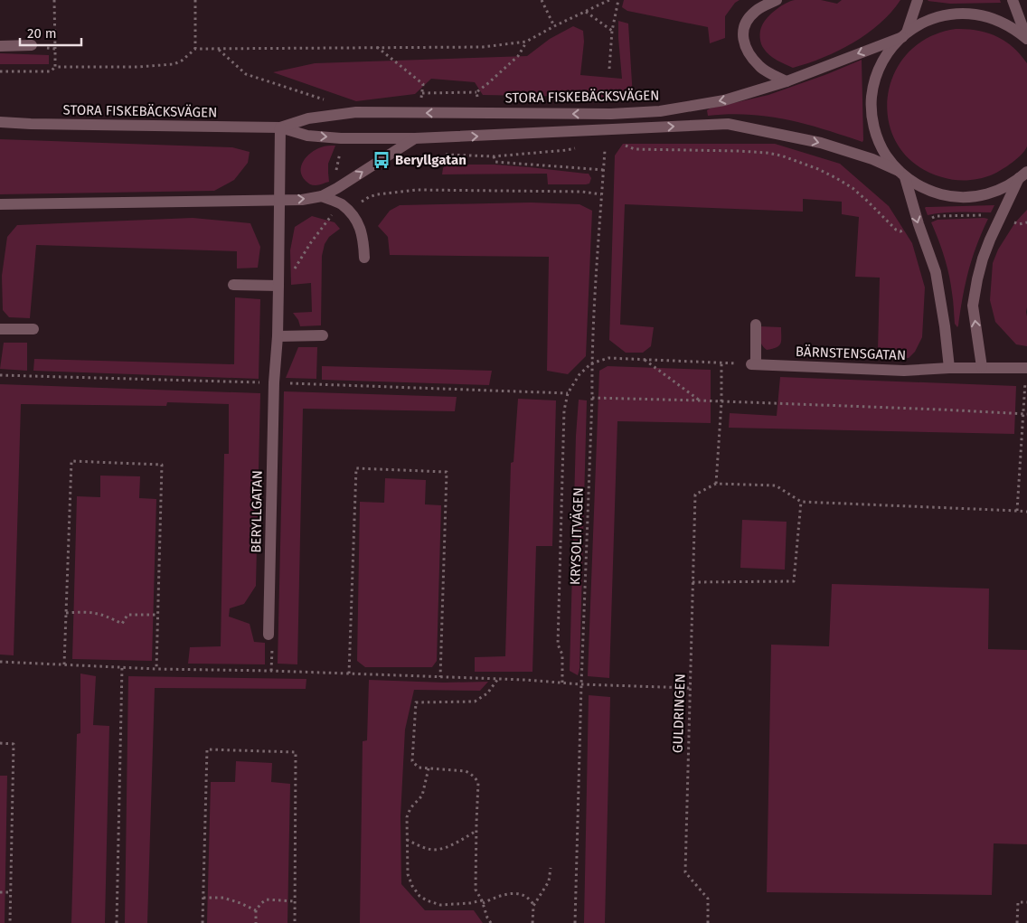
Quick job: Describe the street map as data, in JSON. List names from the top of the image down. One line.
{"streets":{"street":["STORA FISKEBÄCKSVÄGEN","BÄRNSTENSGATAN","BERYLLGATAN"],"path":["KRYSOLITVÄGEN","GULDRINGEN"]},"crossings":[["STORA FISKEBÄCKSVÄGEN","BERYLLGATAN"]],"places":{"bus stop":["Beryllgatan"]},"scale_bar":"20 m"}
